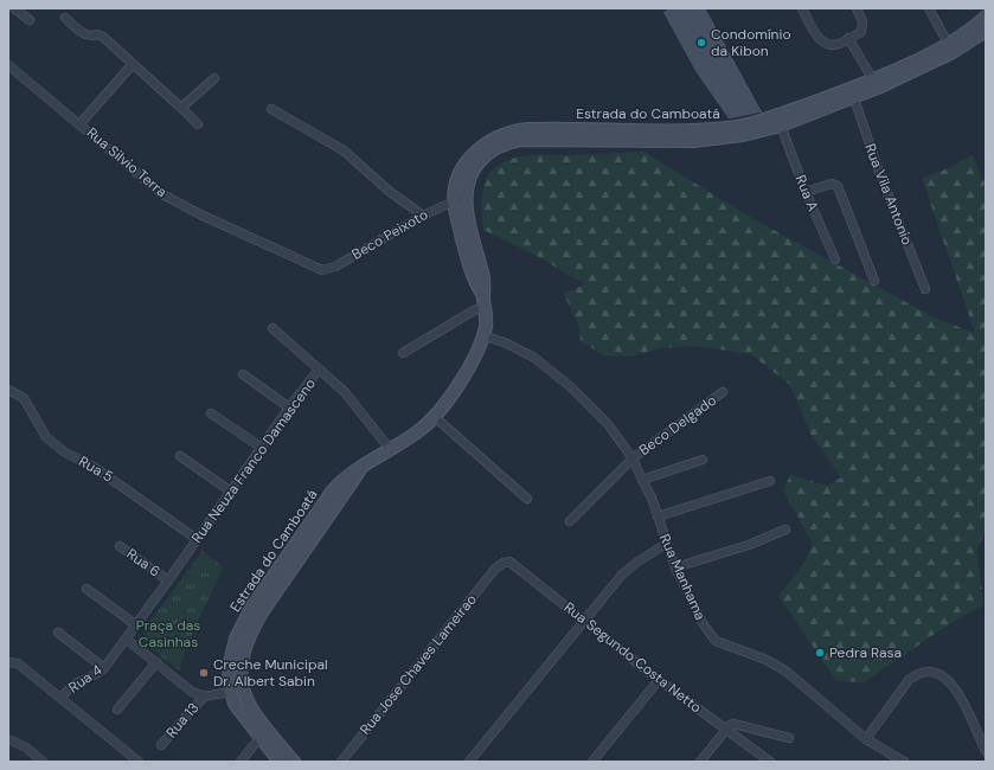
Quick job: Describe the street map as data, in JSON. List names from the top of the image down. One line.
{"streets":{"main road":["Estrada do Camboatá"],"street":["Rua Silvio Terra","Rua A","Rua Vila Antonio","Beco Peixoto","Beco Delgado","Rua Neuza Franco Damasceno","Rua 5","Rua 6","Rua Manhama","Rua Segundo Costa Netto","Rua Jose Chaves Lameirao","Rua 4","Rua 13"]},"crossings":[["Estrada do Camboatá","Rua A"],["Estrada do Camboatá","Rua Vila Antonio"],["Estrada do Camboatá","Beco Peixoto"],["Estrada do Camboatá","Rua Neuza Franco Damasceno"],["Estrada do Camboatá","Rua Manhama"],["Rua Silvio Terra","Beco Peixoto"],["Beco Delgado","Rua Manhama"],["Rua Neuza Franco Damasceno","Rua 5"],["Rua Neuza Franco Damasceno","Rua 6"],["Rua Neuza Franco Damasceno","Rua 4"],["Rua Segundo Costa Netto","Rua Jose Chaves Lameirao"]],"parks":["Praça das Casinhas"],"places":["Condomínio da Kibon","Pedra Rasa","Creche Municipal Dr. Albert Sabin"]}
